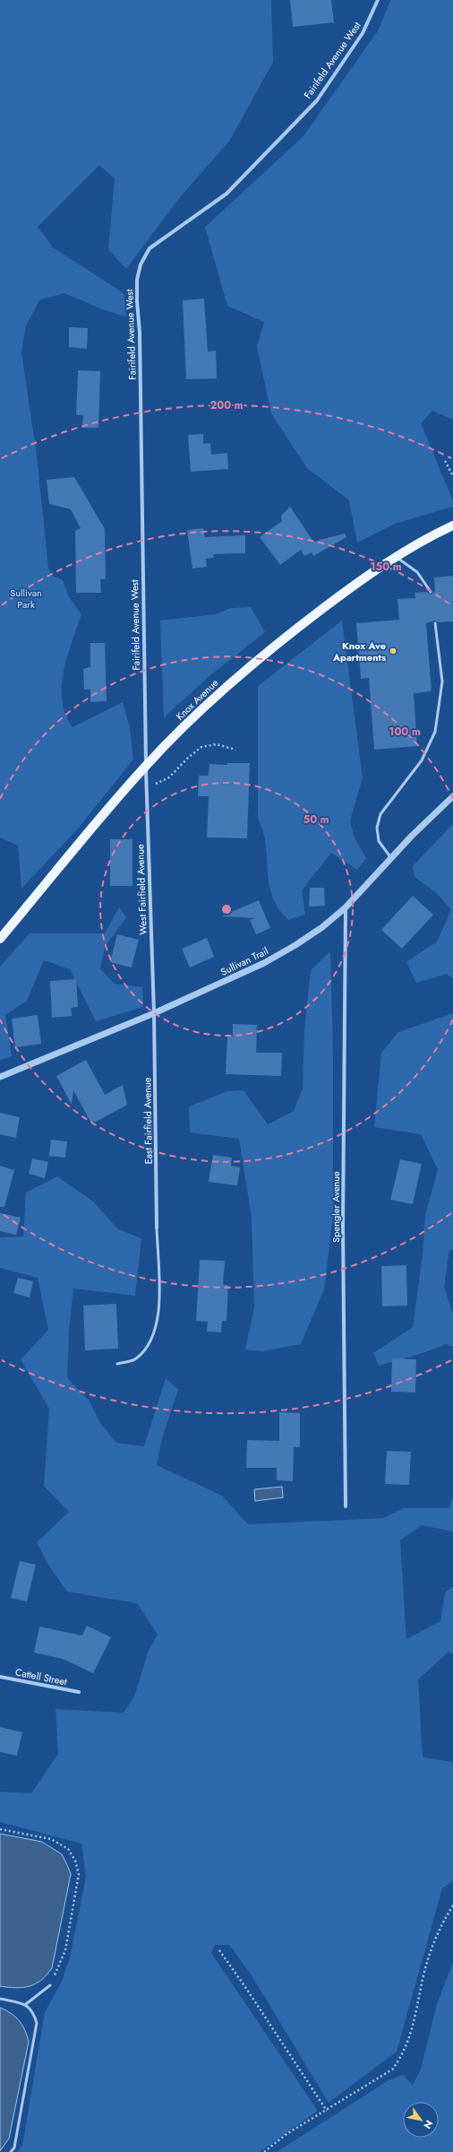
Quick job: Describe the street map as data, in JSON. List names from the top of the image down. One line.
{"streets":{"main road":["Knox Avenue"],"street":["Fairifeld Avenue West","West Fairfield Avenue","Sullivan Trail","East Fairfield Avenue","Spengler Avenue","Cattell Street"]},"crossings":[["Fairifeld Avenue West","Knox Avenue"],["Fairifeld Avenue West","West Fairfield Avenue"],["Knox Avenue","West Fairfield Avenue"],["West Fairfield Avenue","Sullivan Trail"],["West Fairfield Avenue","East Fairfield Avenue"],["Sullivan Trail","East Fairfield Avenue"],["Sullivan Trail","Spengler Avenue"]],"parks":["Sullivan Park"],"places":["Knox Ave Apartments"],"north":"bottom right","rings":["200 m","150 m","100 m","50 m"]}
